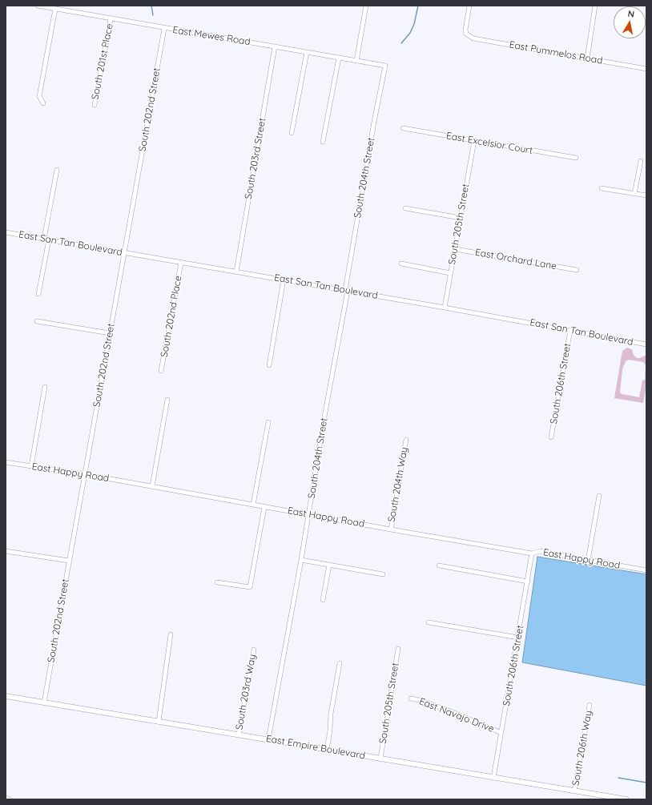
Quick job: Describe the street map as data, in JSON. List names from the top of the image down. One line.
{"streets":{"main road":["East Empire Boulevard"],"street":["East Mewes Road","East Pummelos Road","South 201st Place","South 202nd Street","East Excelsior Court","South 203rd Street","South 204th Street","South 205th Street","East San Tan Boulevard","East Orchard Lane","South 202nd Place","South 206th Street","East Happy Road","South 204th Way","South 203rd Way","East Navajo Drive","South 206th Way"]},"crossings":[["East Mewes Road","South 201st Place"],["East Mewes Road","South 202nd Street"],["East Mewes Road","South 203rd Street"],["East Mewes Road","South 204th Street"],["South 202nd Street","East San Tan Boulevard"],["South 202nd Street","East Happy Road"],["South 202nd Street","East Empire Boulevard"],["East Excelsior Court","South 205th Street"],["South 203rd Street","East San Tan Boulevard"],["South 204th Street","East San Tan Boulevard"],["South 204th Street","East Happy Road"],["South 204th Street","East Empire Boulevard"],["South 205th Street","East San Tan Boulevard"],["South 205th Street","East Orchard Lane"],["South 205th Street","East Empire Boulevard"],["East San Tan Boulevard","South 202nd Place"],["East San Tan Boulevard","South 206th Street"],["South 206th Street","East Happy Road"],["South 206th Street","East Navajo Drive"],["South 206th Street","East Empire Boulevard"],["East Happy Road","South 204th Way"],["South 203rd Way","East Empire Boulevard"],["East Empire Boulevard","South 206th Way"]],"north":"top"}
